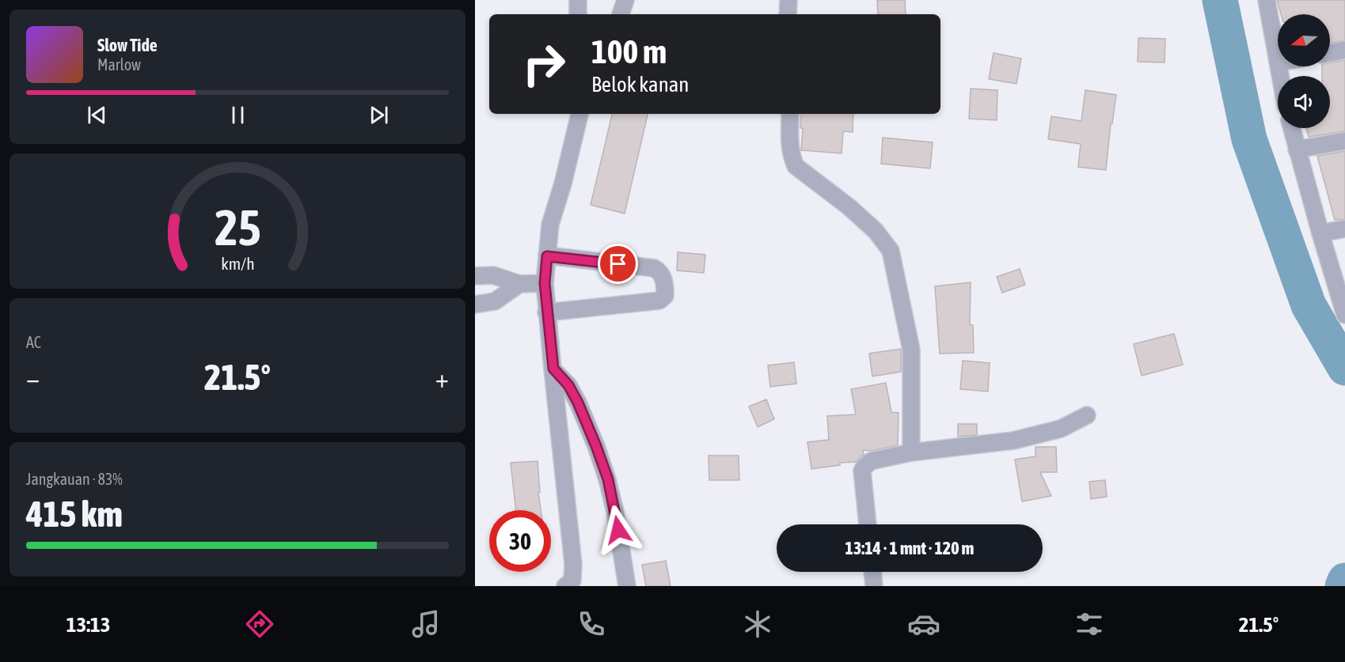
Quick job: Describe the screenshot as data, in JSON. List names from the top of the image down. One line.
{"north":"left","page":{"turn":["100 m","Belok kanan"],"song":["Slow Tide","Marlow"],"tile":["AC",["Jangkauan · 83%","415 km"]],"heat":["−","21.5°","+"],"limit":"30","trip":"13:14 · 1 mnt · 120 m","tabs":["13:13","21.5°"],"gauge":["25","km/h"]}}
